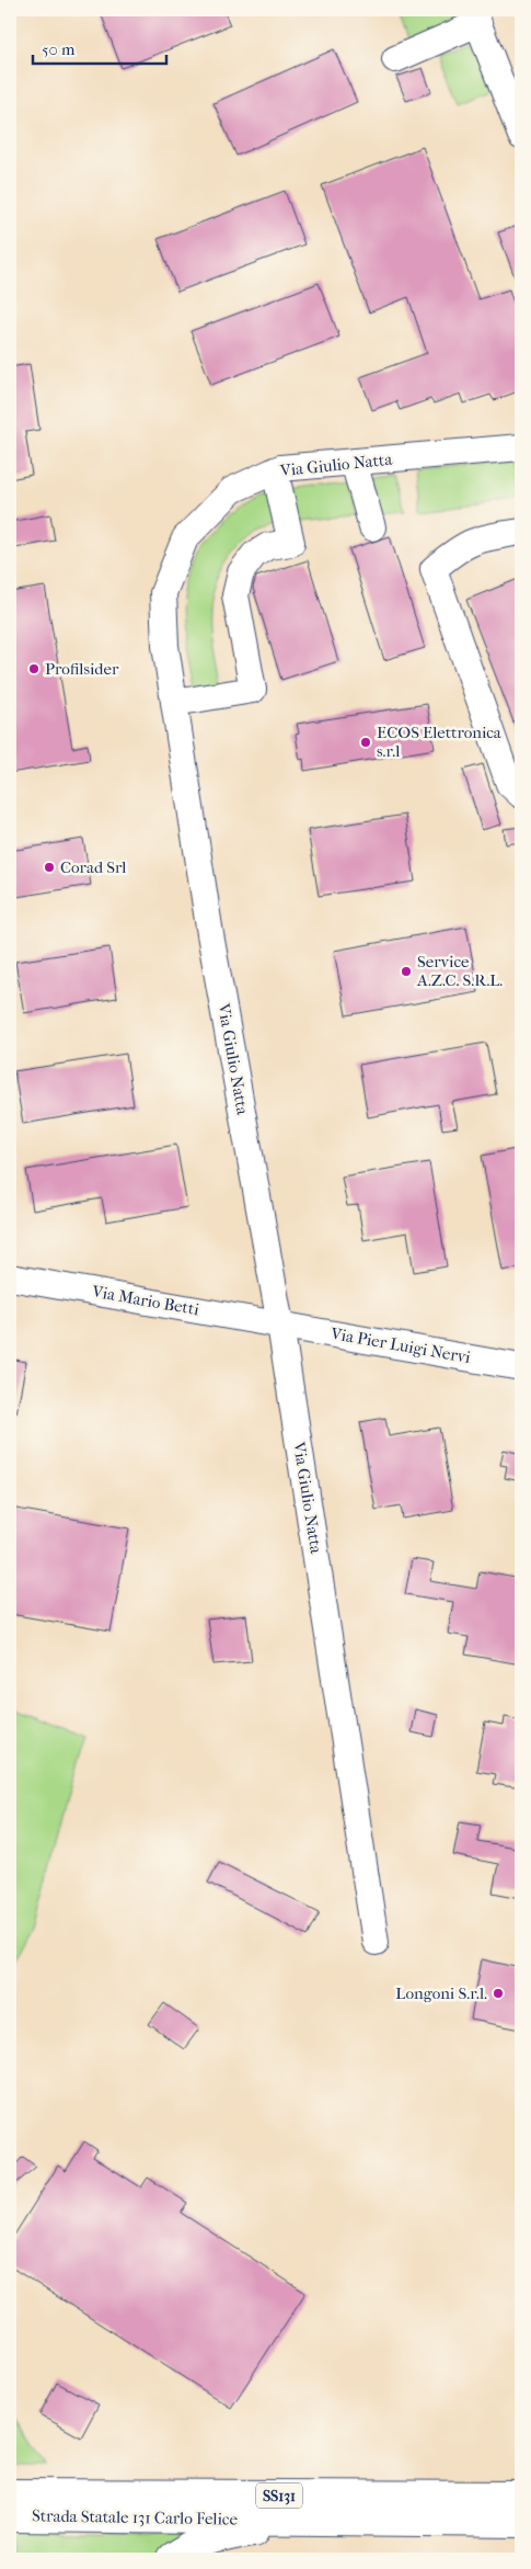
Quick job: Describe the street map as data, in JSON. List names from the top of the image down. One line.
{"streets":{"highway":["SS131","Strada Statale 131 Carlo Felice"],"street":["Via Giulio Natta","Via Mario Betti","Via Pier Luigi Nervi"]},"crossings":[["Via Giulio Natta","Via Mario Betti"],["Via Giulio Natta","Via Pier Luigi Nervi"],["Via Mario Betti","Via Pier Luigi Nervi"]],"places":["Profilsider","ECOS Elettronica s.r.l","Corad Srl","Service A.Z.C. S.R.L.","Longoni S.r.l."],"scale_bar":"50 m"}
